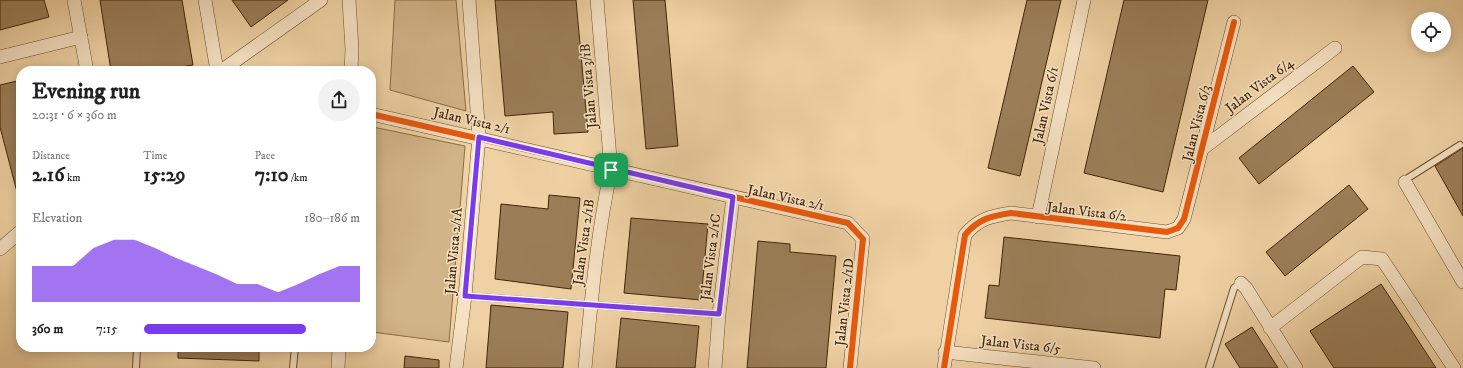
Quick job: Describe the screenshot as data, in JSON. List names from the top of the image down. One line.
{"streets":{"street":["Jalan Vista 6/4","Jalan Vista 3/1B","Jalan Vista 6/1","Jalan Vista 2/1","Jalan Vista 6/3","Jalan Vista 6/2","Jalan Vista 2/1B","Jalan Vista 2/1A","Jalan Vista 2/1C","Jalan Vista 2/1D","Jalan Vista 6/5"]},"crossings":[["Jalan Vista 6/4","Jalan Vista 6/3"],["Jalan Vista 3/1B","Jalan Vista 2/1"],["Jalan Vista 3/1B","Jalan Vista 2/1B"],["Jalan Vista 6/1","Jalan Vista 6/2"],["Jalan Vista 2/1","Jalan Vista 2/1B"],["Jalan Vista 2/1","Jalan Vista 2/1A"],["Jalan Vista 2/1","Jalan Vista 2/1C"],["Jalan Vista 2/1","Jalan Vista 2/1D"],["Jalan Vista 6/3","Jalan Vista 6/2"],["Jalan Vista 6/2","Jalan Vista 6/5"]],"page":{"heading":["Evening run","20:31 · 6 × 360 m"],"stats":[["Distance","2.16 km"],["Time","15:29"],["Pace","7:10 /km"]],"chart":["Elevation","180–186 m"],"list":[{"name":"360 m","note":"7:15"}]}}
